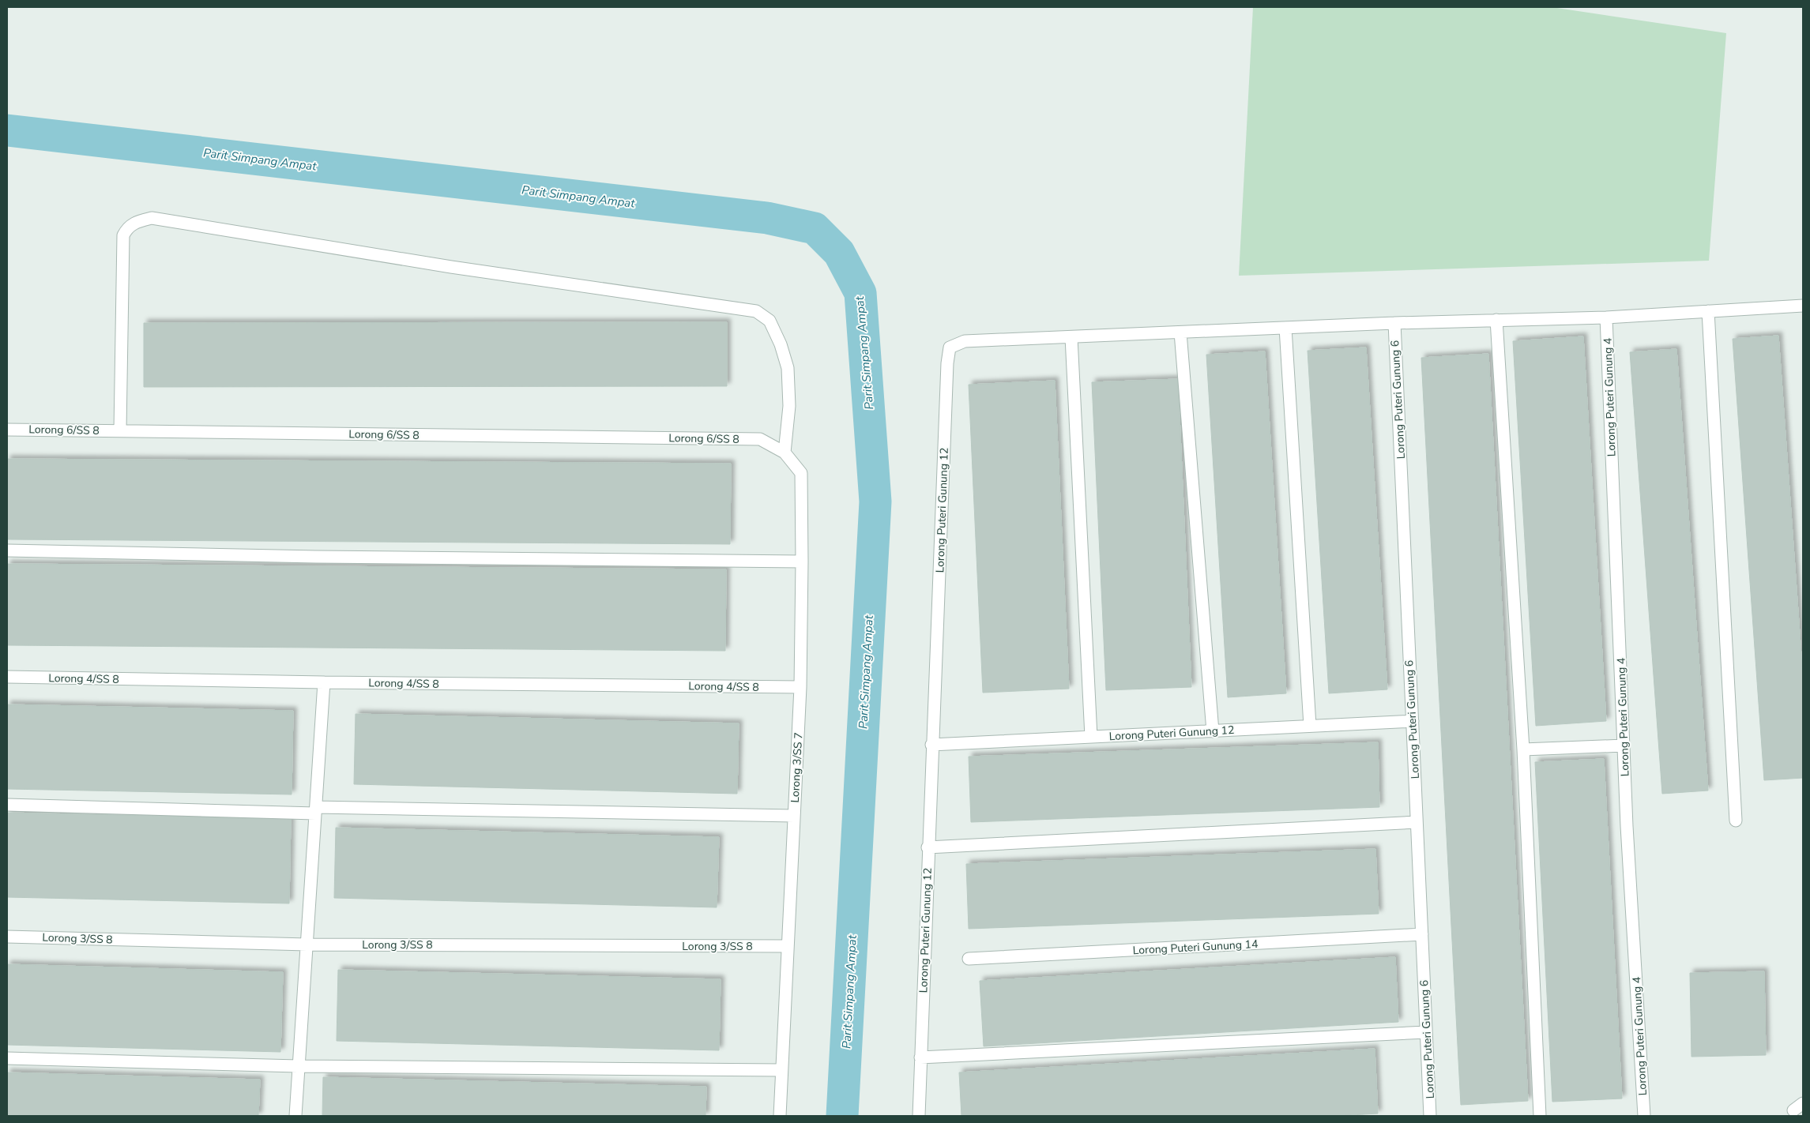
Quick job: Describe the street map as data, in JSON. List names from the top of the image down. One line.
{"streets":{"street":["Lorong Puteri Gunung 4","Lorong Puteri Gunung 6","Lorong 6/SS 8","Lorong Puteri Gunung 12","Lorong 4/SS 8","Lorong 3/SS 7","Lorong 3/SS 8","Lorong Puteri Gunung 14"]},"crossings":[["Lorong Puteri Gunung 6","Lorong Puteri Gunung 12"],["Lorong Puteri Gunung 6","Lorong Puteri Gunung 14"],["Lorong 6/SS 8","Lorong 3/SS 7"],["Lorong 4/SS 8","Lorong 3/SS 7"],["Lorong 3/SS 7","Lorong 3/SS 8"]],"water":["Parit Simpang Ampat"]}
